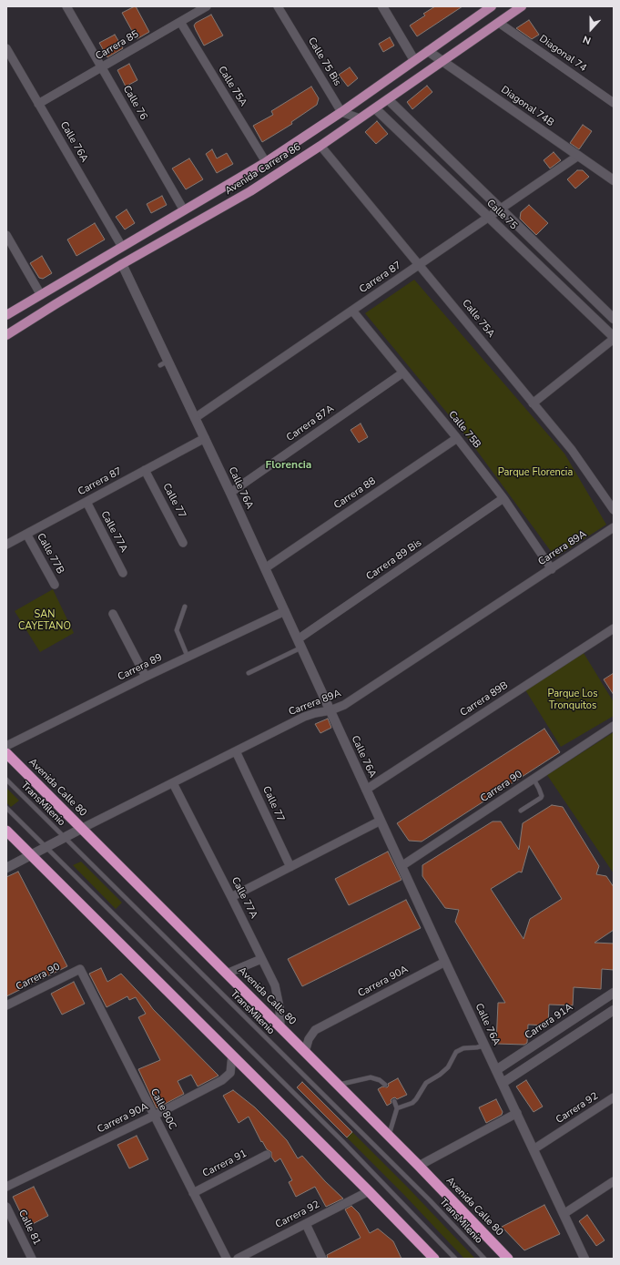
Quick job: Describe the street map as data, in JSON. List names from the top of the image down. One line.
{"streets":{"highway":["Avenida Calle 80"],"main road":["Avenida Carrera 86"],"street":["Carrera 85","Diagonal 74","Calle 75 Bis","Calle 75A","Calle 76","Diagonal 74B","Calle 76A","Calle 75","Carrera 87","Carrera 87A","Calle 75B","Carrera 88","Calle 77","Calle 77A","Carrera 89A","Calle 77B","Carrera 89 Bis","Carrera 89","Carrera 89B","Carrera 90","Carrera 90A","Carrera 91A","Carrera 92","Calle 80C","Carrera 91","Calle 81"],"lane":["TransMilenio"]},"crossings":[["Carrera 85","Calle 75A"],["Carrera 85","Calle 76"],["Carrera 85","Calle 76A"],["Diagonal 74","Avenida Carrera 86"],["Calle 75 Bis","Avenida Carrera 86"],["Calle 75A","Avenida Carrera 86"],["Calle 75A","Carrera 87"],["Calle 76","Avenida Carrera 86"],["Diagonal 74B","Avenida Carrera 86"],["Diagonal 74B","Carrera 87"],["Calle 76A","Avenida Carrera 86"],["Calle 76A","Carrera 87"],["Calle 76A","Carrera 87A"],["Calle 76A","Carrera 88"],["Calle 76A","Carrera 89A"],["Calle 76A","Carrera 89 Bis"],["Calle 76A","Carrera 89"],["Calle 76A","Carrera 89B"],["Calle 76A","Carrera 90"],["Calle 76A","Carrera 90A"],["Calle 76A","Carrera 91A"],["Calle 76A","Carrera 92"],["Avenida Carrera 86","Calle 75"],["Calle 75","Carrera 87"],["Carrera 87","Calle 75B"],["Carrera 87","Calle 77"],["Carrera 87","Calle 77A"],["Carrera 87","Calle 77B"],["Carrera 87A","Calle 75B"],["Calle 75B","Carrera 88"],["Calle 75B","Carrera 89A"],["Calle 75B","Carrera 89 Bis"],["Calle 77","Carrera 89A"],["Calle 77A","Carrera 89A"],["Calle 77A","Avenida Calle 80"],["Carrera 89A","Avenida Calle 80"],["Carrera 89A","TransMilenio"],["Carrera 90","Calle 80C"],["Avenida Calle 80","Carrera 90A"],["Carrera 90A","Calle 80C"],["Calle 80C","Carrera 91"]],"districts":["Florencia"],"parks":["Parque Florencia","SAN CAYETANO","Parque Los Tronquitos"],"north":"bottom"}
